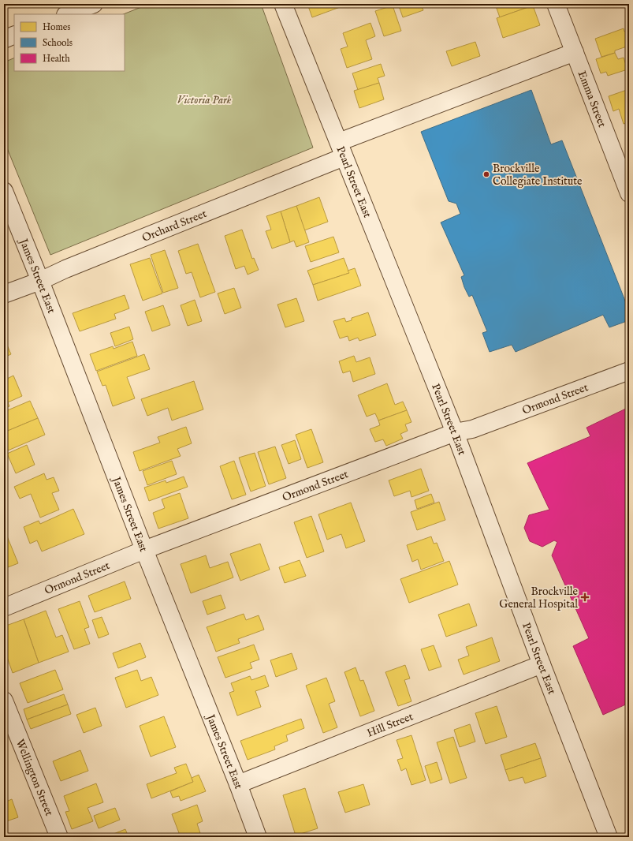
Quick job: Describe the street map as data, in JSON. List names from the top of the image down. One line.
{"streets":{"street":["Emma Street","Pearl Street East","Orchard Street","James Street East","Ormond Street","Hill Street","Wellington Street"]},"crossings":[["Emma Street","Orchard Street"],["Pearl Street East","Orchard Street"],["Pearl Street East","Ormond Street"],["Pearl Street East","Hill Street"],["Orchard Street","James Street East"],["James Street East","Ormond Street"],["James Street East","Hill Street"]],"parks":["Victoria Park"],"places":{"other":["Brockville Collegiate Institute"],"health":["Brockville General Hospital"]},"legend":["Homes","Schools","Health"]}
